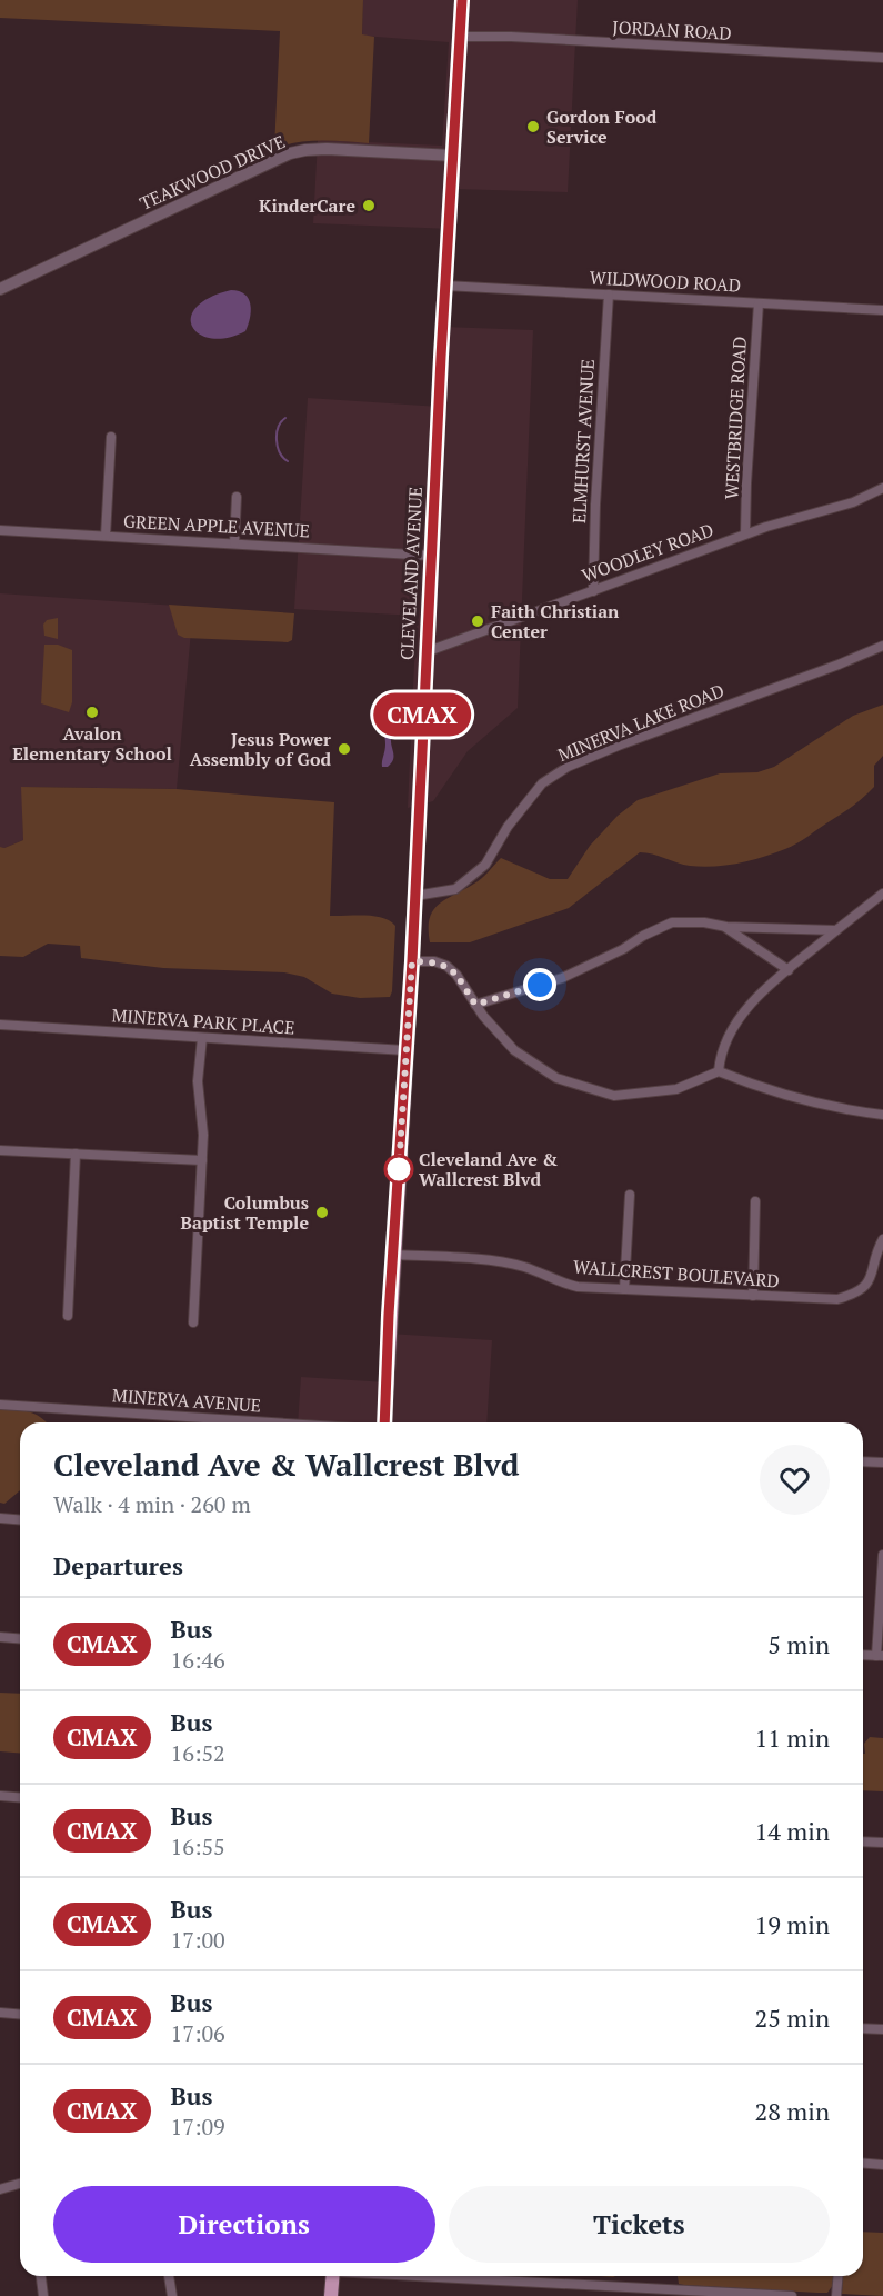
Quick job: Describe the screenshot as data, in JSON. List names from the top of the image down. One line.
{"streets":{"main road":["CLEVELAND AVENUE"],"street":["JORDAN ROAD","TEAKWOOD DRIVE","WILDWOOD ROAD","WESTBRIDGE ROAD","ELMHURST AVENUE","GREEN APPLE AVENUE","WOODLEY ROAD","MINERVA LAKE ROAD","MINERVA PARK PLACE","WALLCREST BOULEVARD","MINERVA AVENUE"]},"crossings":[["JORDAN ROAD","CLEVELAND AVENUE"],["TEAKWOOD DRIVE","CLEVELAND AVENUE"],["WILDWOOD ROAD","WESTBRIDGE ROAD"],["WILDWOOD ROAD","ELMHURST AVENUE"],["WILDWOOD ROAD","CLEVELAND AVENUE"],["WESTBRIDGE ROAD","WOODLEY ROAD"],["ELMHURST AVENUE","WOODLEY ROAD"],["GREEN APPLE AVENUE","CLEVELAND AVENUE"],["WOODLEY ROAD","CLEVELAND AVENUE"],["CLEVELAND AVENUE","MINERVA LAKE ROAD"],["CLEVELAND AVENUE","MINERVA PARK PLACE"],["CLEVELAND AVENUE","WALLCREST BOULEVARD"]],"places":["Gordon Food Service","KinderCare","Faith Christian Center","Avalon Elementary School","Jesus Power Assembly of God","Cleveland Ave & Wallcrest Blvd","Columbus Baptist Temple"],"lines":["bus line CMAX"],"page":{"on_map":"CMAX","heading":[["Cleveland Ave & Wallcrest Blvd","Walk · 4 min · 260 m"],"Departures"],"list":[{"mark":"CMAX","name":"Bus","note":"16:46","value":"5 min"},{"mark":"CMAX","name":"Bus","note":"16:52","value":"11 min"},{"mark":"CMAX","name":"Bus","note":"16:55","value":"14 min"},{"mark":"CMAX","name":"Bus","note":"17:00","value":"19 min"},{"mark":"CMAX","name":"Bus","note":"17:06","value":"25 min"},{"mark":"CMAX","name":"Bus","note":"17:09","value":"28 min"}],"buttons":["Directions","Tickets"]}}
